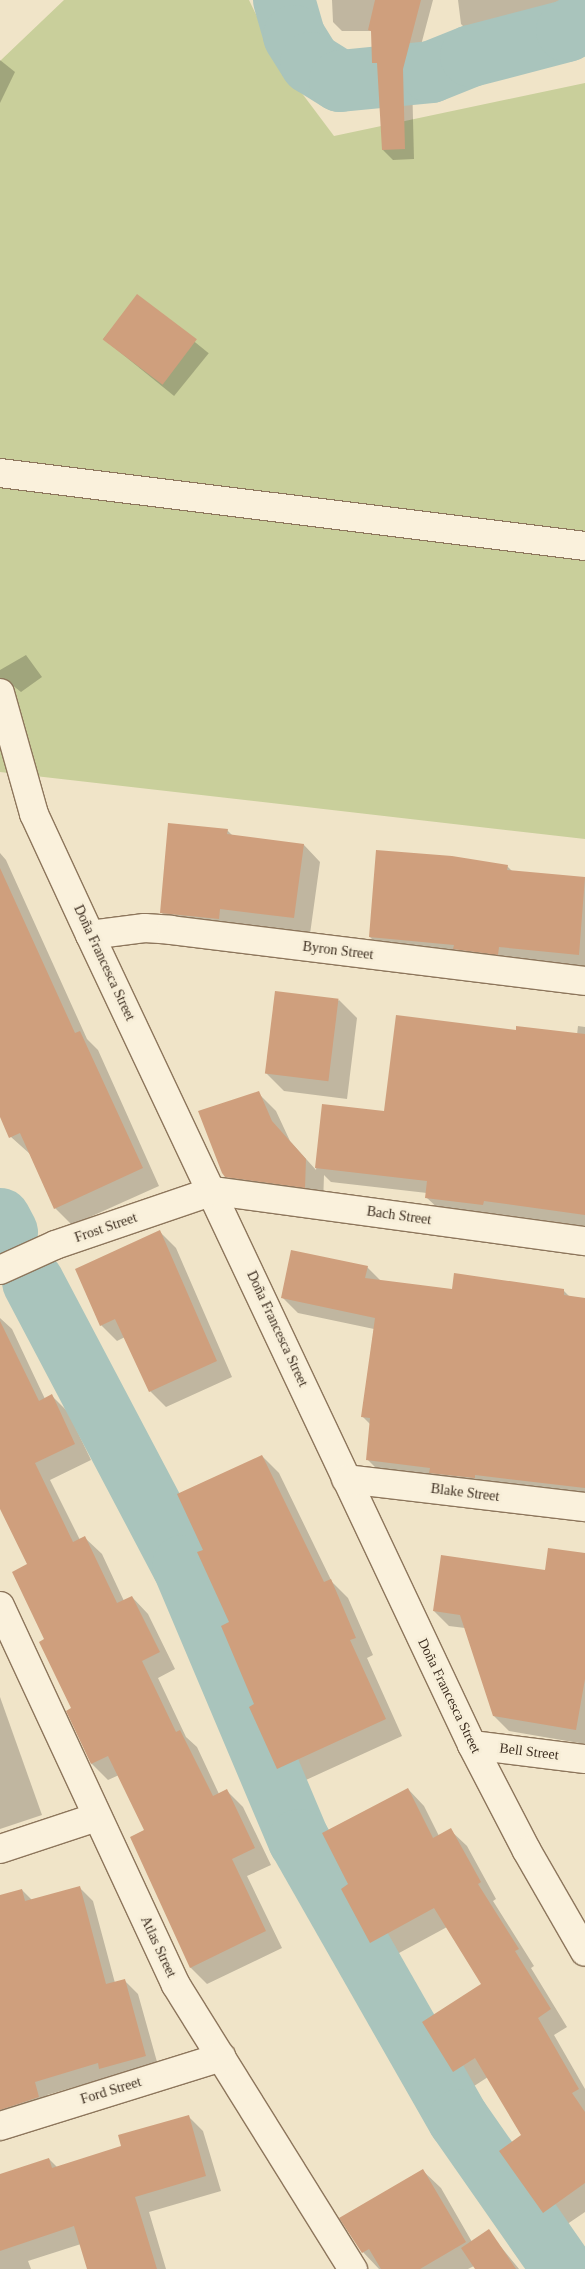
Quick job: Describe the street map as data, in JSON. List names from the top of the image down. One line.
{"streets":{"street":["Byron Street","Doña Francesca Street","Bach Street","Frost Street","Blake Street","Bell Street","Atlas Street","Ford Street"]},"crossings":[["Byron Street","Doña Francesca Street"],["Doña Francesca Street","Bach Street"],["Doña Francesca Street","Frost Street"],["Doña Francesca Street","Blake Street"],["Doña Francesca Street","Bell Street"],["Bach Street","Frost Street"],["Atlas Street","Ford Street"]]}
